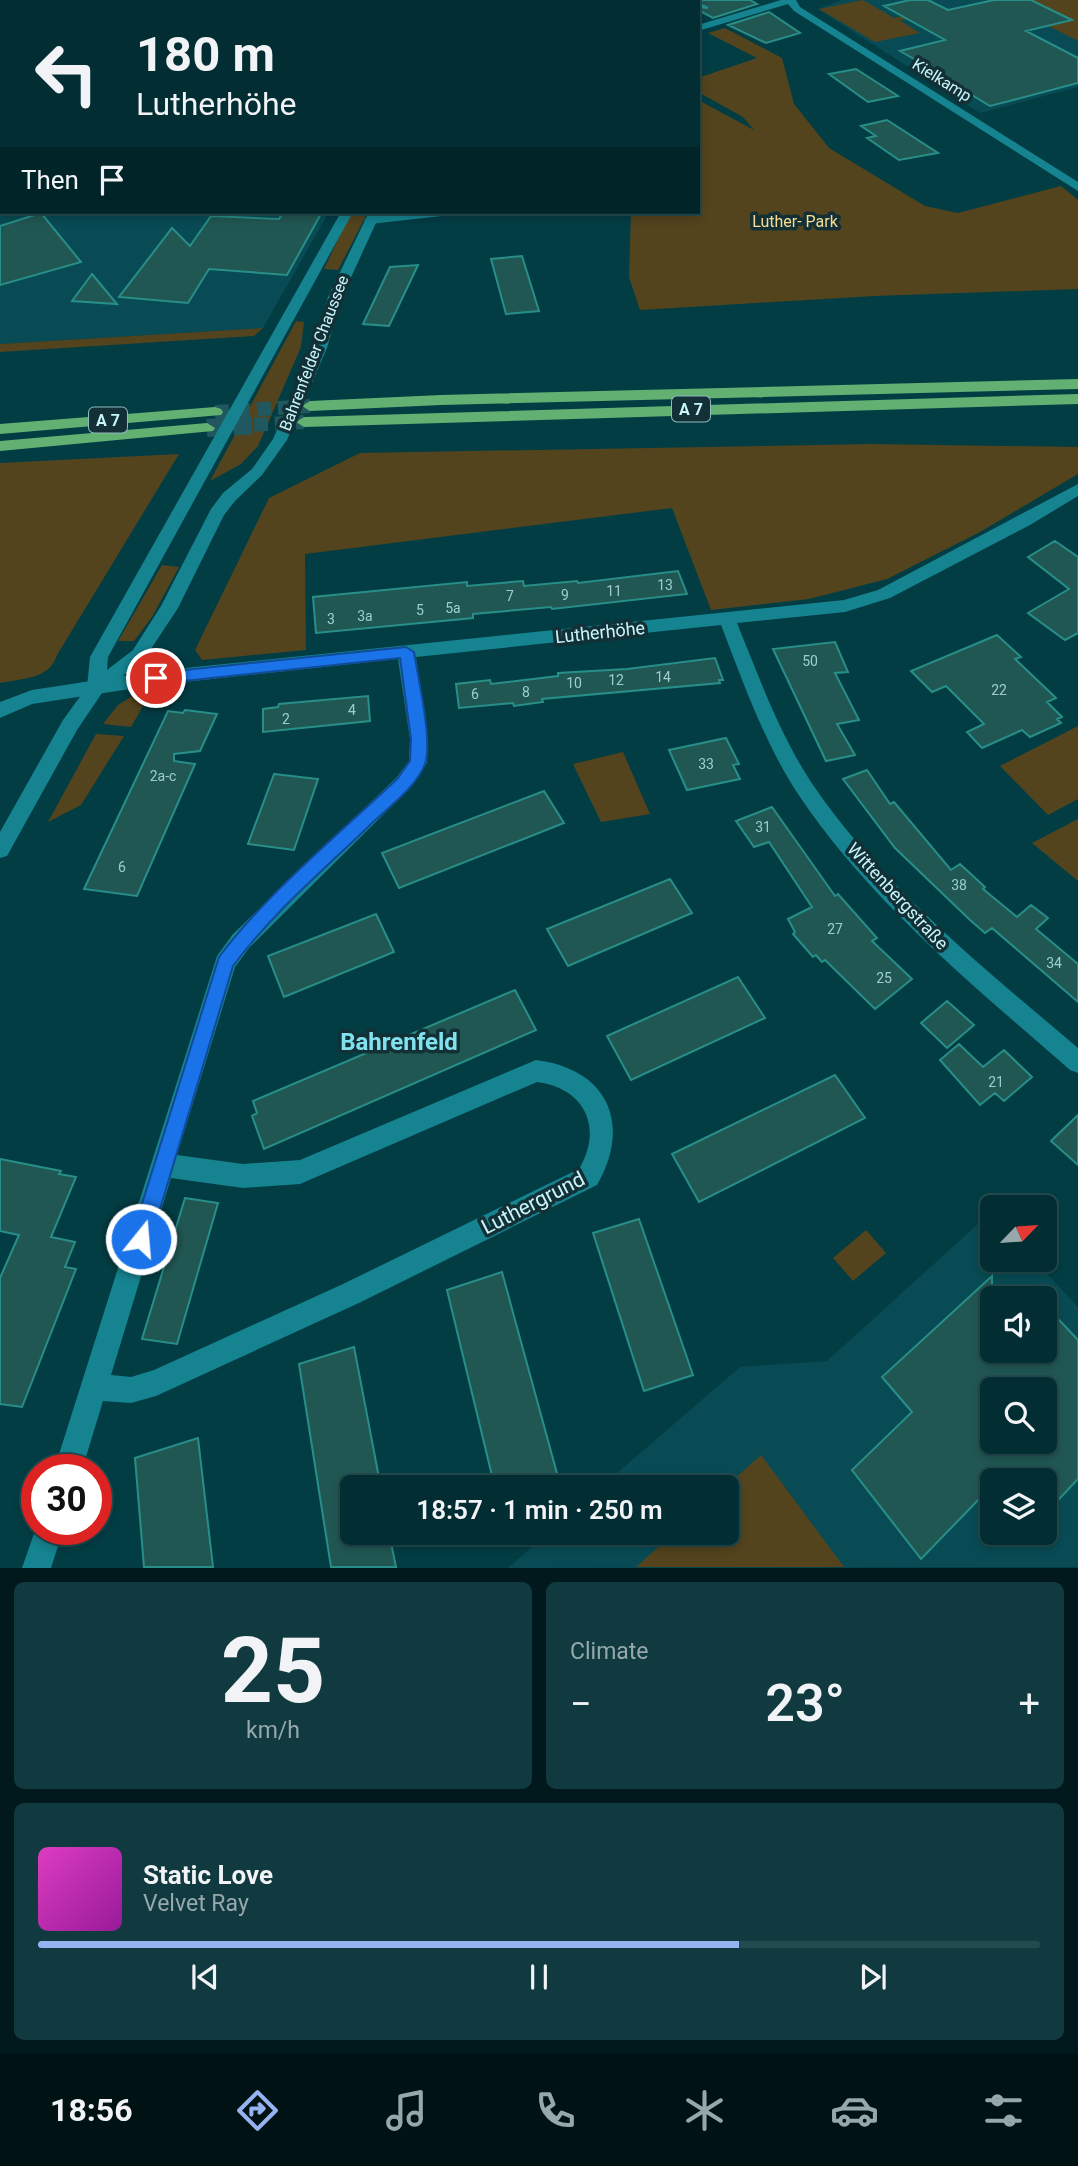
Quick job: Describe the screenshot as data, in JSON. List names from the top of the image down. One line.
{"streets":{"highway":["A 7"],"street":["Kielkamp","Bahrenfelder Chaussee","Lutherhöhe","Wittenbergstraße","Luthergrund"]},"crossings":[["Bahrenfelder Chaussee","Lutherhöhe"],["Lutherhöhe","Wittenbergstraße"]],"districts":["Bahrenfeld"],"parks":["Luther- Park"],"house_numbers":["13","11","9","7","5a","5","3a","3","50","14","12","10","22","8","6","4","2","33","2a-c","31","6","38","27","34","25","21"],"north":"top right","page":{"turn":["180 m","Lutherhöhe"],"then":"Then","limit":"30","trip":"18:57 · 1 min · 250 m","tile":[["25","km/h"],"Climate"],"heat":["−","23°","+"],"song":["Static Love","Velvet Ray"],"tabs":"18:56"}}
